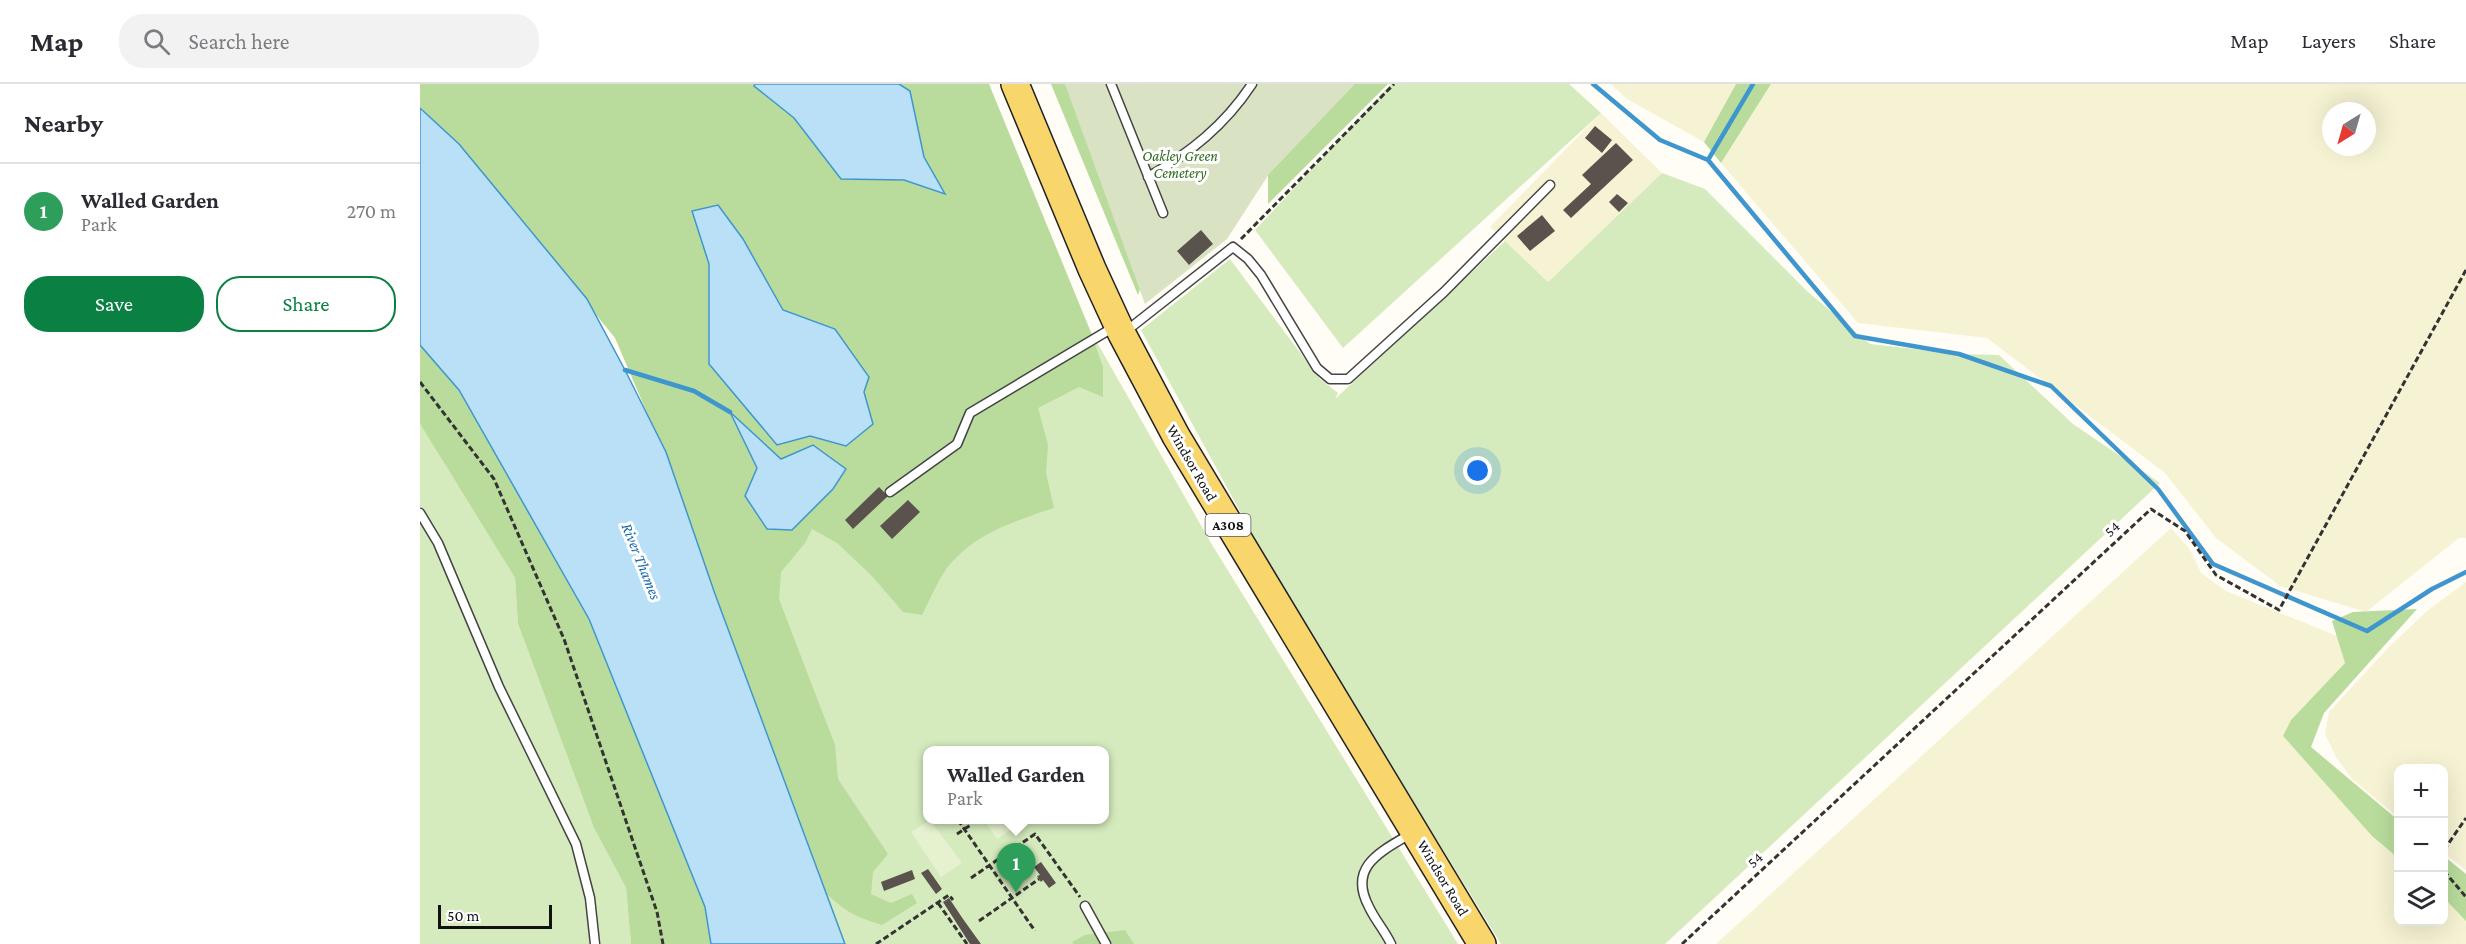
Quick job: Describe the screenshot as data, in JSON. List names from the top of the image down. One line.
{"streets":{"main road":["Windsor Road","A308"],"path":["54"]},"water":["River Thames"],"parks":["Oakley Green Cemetery"],"scale_bar":"50 m","north":"bottom left","page":{"header":"Map","search":"Search here","nav":["Map","Layers","Share"],"heading":"Nearby","list":[{"mark":"1","name":"Walled Garden","note":"Park","value":"270 m"}],"buttons":["Save","Share"],"popup":["Walled Garden","Park"],"map_buttons":["+","−"],"pins":"1","scale":"50 m"}}
